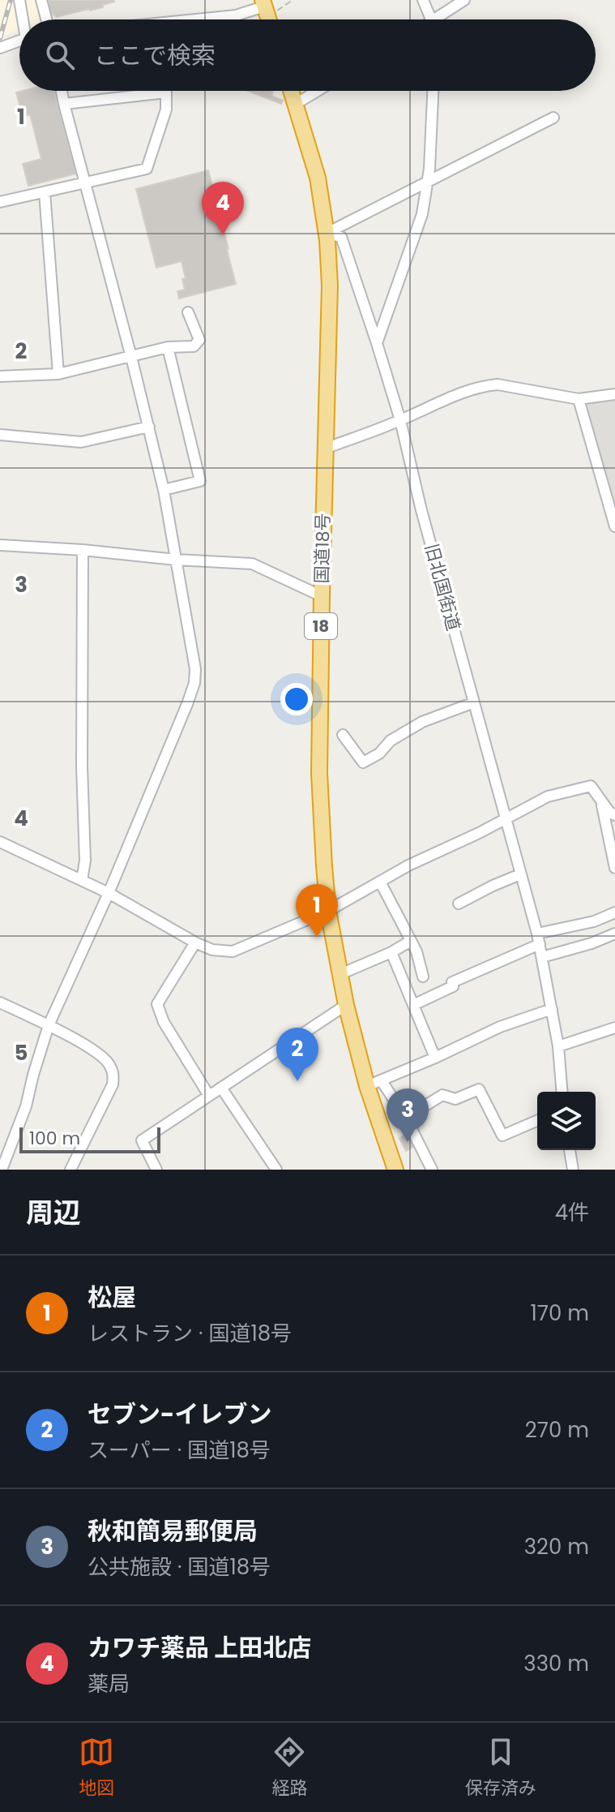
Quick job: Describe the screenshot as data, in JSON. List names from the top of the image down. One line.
{"streets":{"highway":["国道18号","18"],"street":["旧北国街道"]},"crossings":[["国道18号","旧北国街道"]],"scale_bar":"100 m","page":{"search":"ここで検索","pins":["4","1","2","3"],"scale":"100 m","heading":["周辺","4件"],"list":[{"mark":"1","name":"松屋","note":"レストラン · 国道18号","value":"170 m"},{"mark":"2","name":"セブン-イレブン","note":"スーパー · 国道18号","value":"270 m"},{"mark":"3","name":"秋和簡易郵便局","note":"公共施設 · 国道18号","value":"320 m"},{"mark":"4","name":"カワチ薬品 上田北店","note":"薬局","value":"330 m"}],"nav":["地図","経路","保存済み"]},"grid":{"rows":["1","2","3","4","5"]}}
